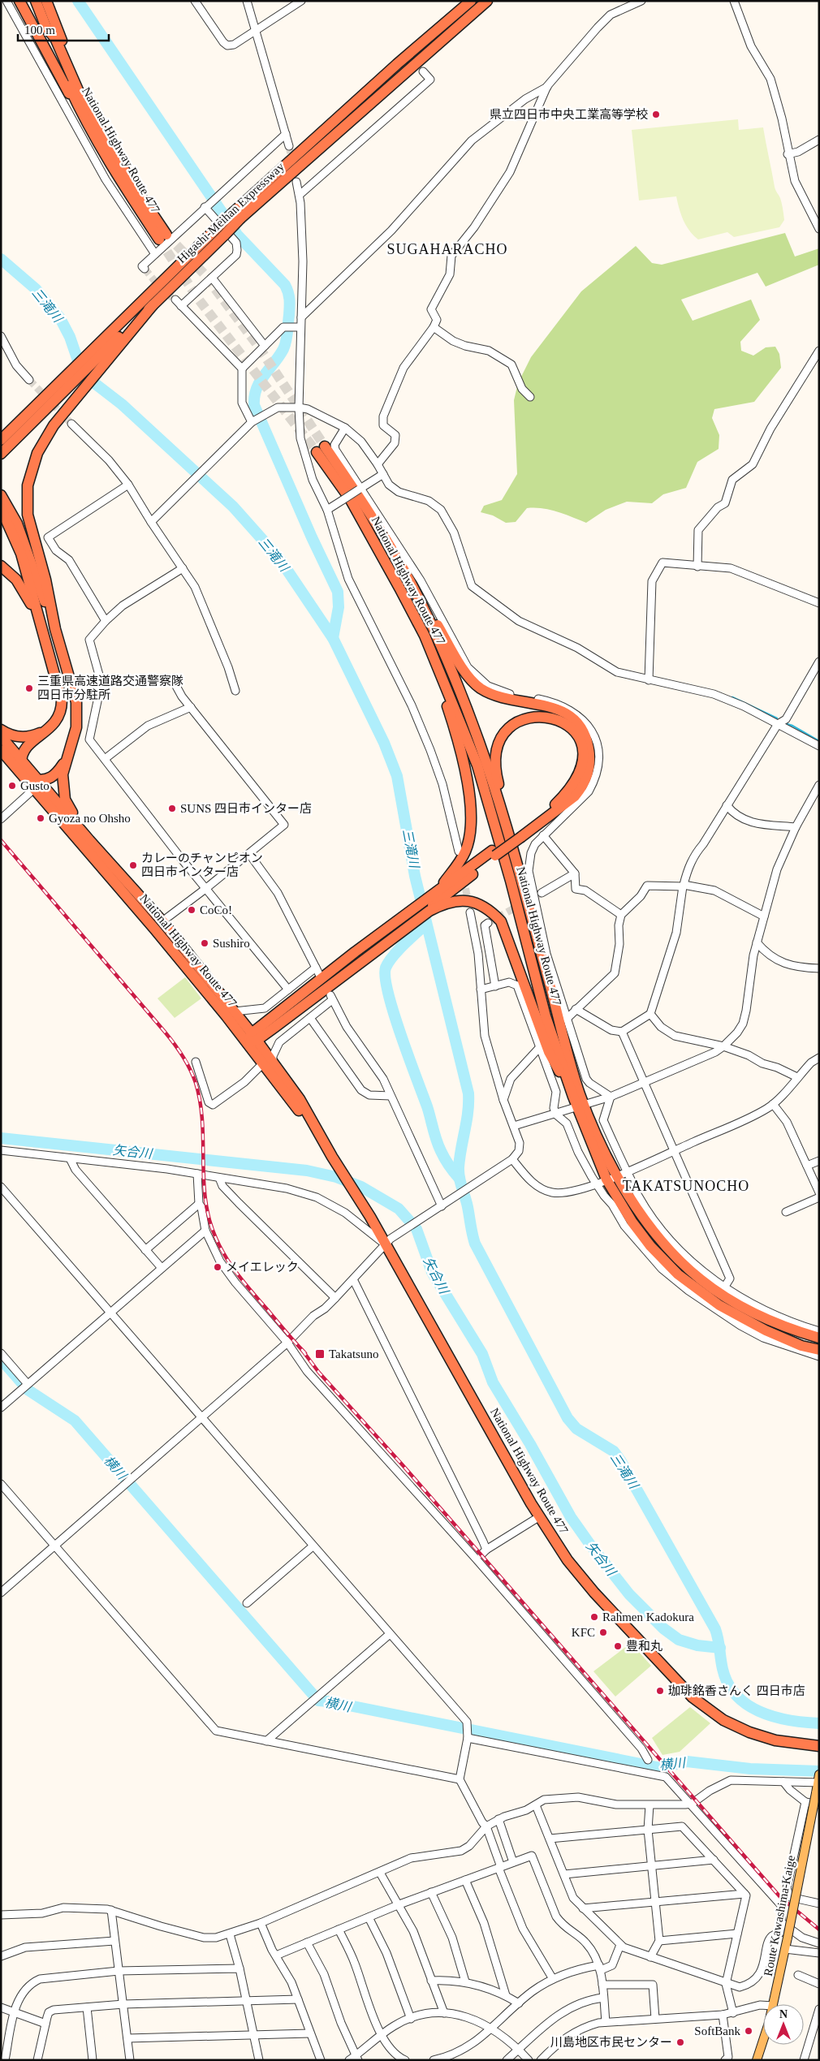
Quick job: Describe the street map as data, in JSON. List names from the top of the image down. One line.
{"streets":{"highway":["National Highway Route 477","Higashi-Meihan Expressway"],"main road":["Route Kawashima-Kaige"]},"districts":["SUGAHARACHO","TAKATSUNOCHO"],"water":["三滝川","矢合川","横川"],"places":{"other":["県立四日市中央工業高等学校","三重県高速道路交通警察隊 四日市分駐所","Gusto","SUNS 四日市インター店","Gyoza no Ohsho","カレーのチャンピオン 四日市インター店","CoCo!","Sushiro","メイエレック","Rahmen Kadokura","KFC","豊和丸","珈琲銘香さんく 四日市店","SoftBank","川島地区市民センター"],"transit":["Takatsuno"]},"scale_bar":"100 m","north":"top"}
